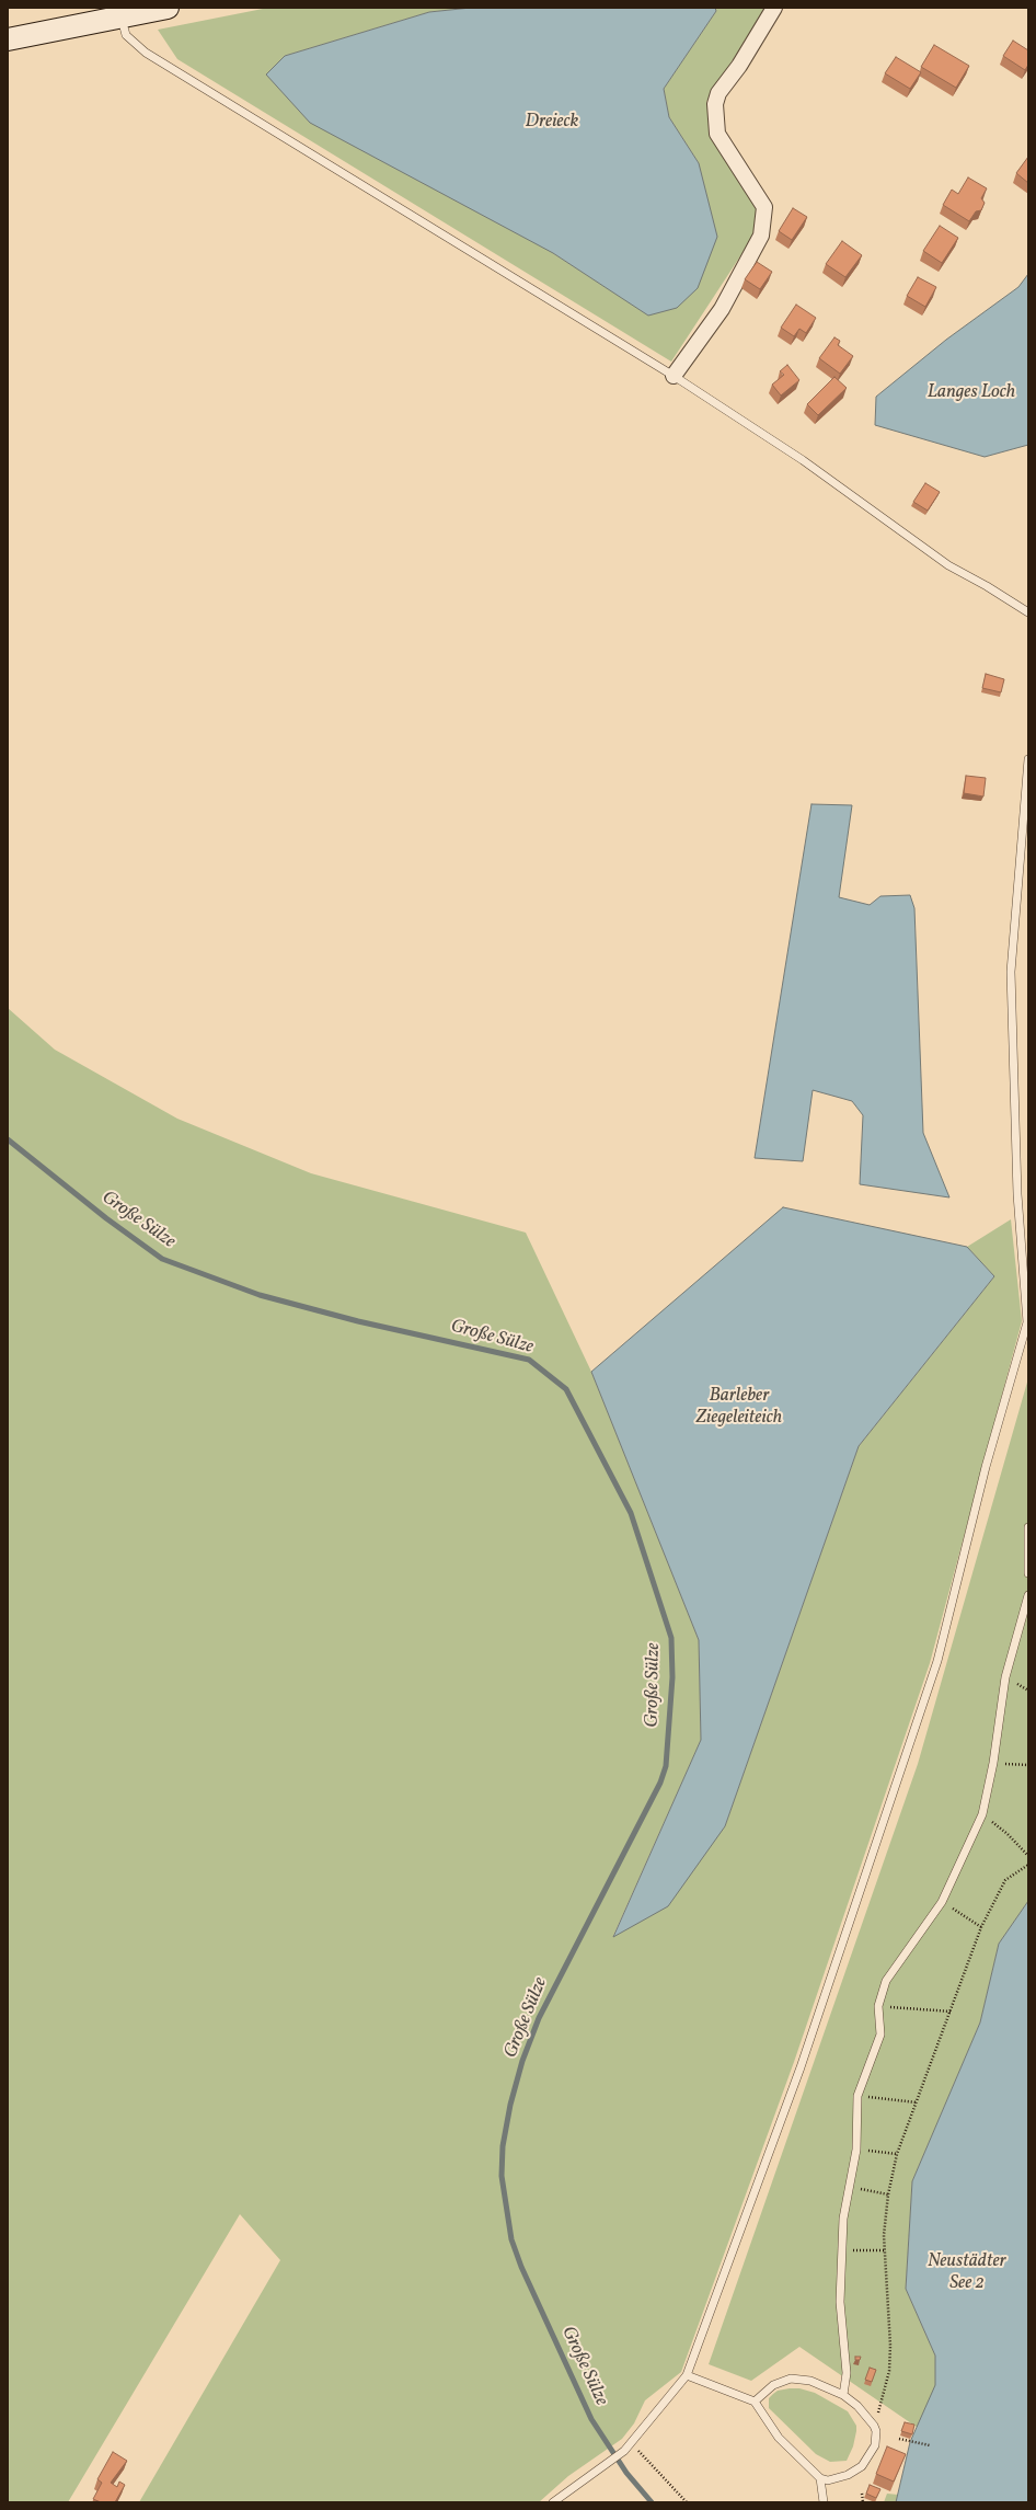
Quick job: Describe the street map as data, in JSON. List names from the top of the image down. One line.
{"water":["Dreieck","Langes Loch","Große Sülze","Barleber Ziegeleiteich","Neustädter See 2"]}
